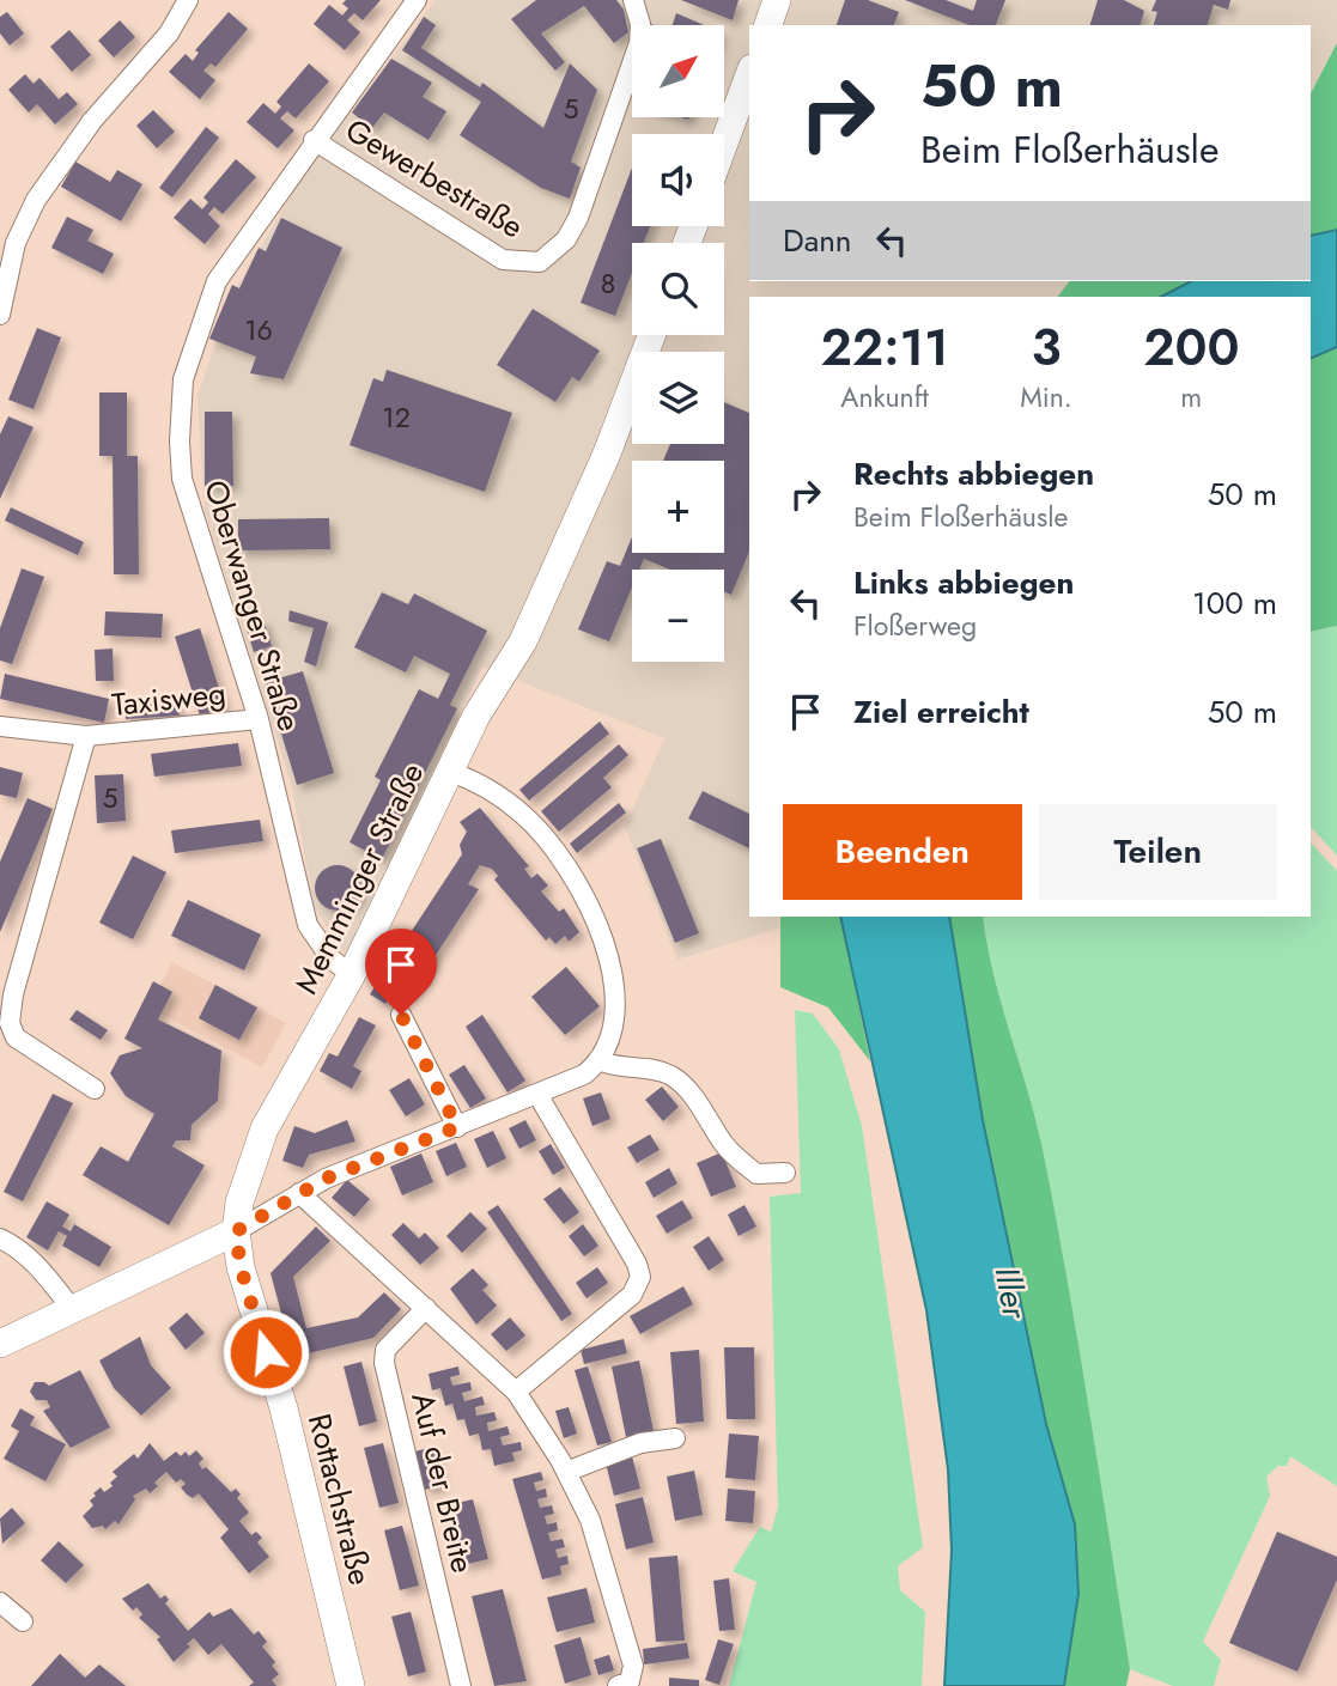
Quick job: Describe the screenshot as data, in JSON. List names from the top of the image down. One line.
{"streets":{"main road":["Memminger Straße","Rottachstraße"],"street":["Gewerbestraße","Oberwanger Straße","Taxisweg","Auf der Breite"]},"crossings":[["Gewerbestraße","Oberwanger Straße"],["Oberwanger Straße","Taxisweg"],["Oberwanger Straße","Memminger Straße"],["Memminger Straße","Rottachstraße"]],"water":["Iller"],"house_numbers":["5","8","16","12","5"],"north":"top right","page":{"map_buttons":["+","−"],"turn":["50 m","Beim Floßerhäusle"],"then":"Dann","eta":["22:11","Ankunft","3","Min.","200","m"],"list":[{"name":"Rechts abbiegen","note":"Beim Floßerhäusle","value":"50 m"},{"name":"Links abbiegen","note":"Floßerweg","value":"100 m"},{"name":"Ziel erreicht","value":"50 m"}],"buttons":["Beenden","Teilen"]}}
